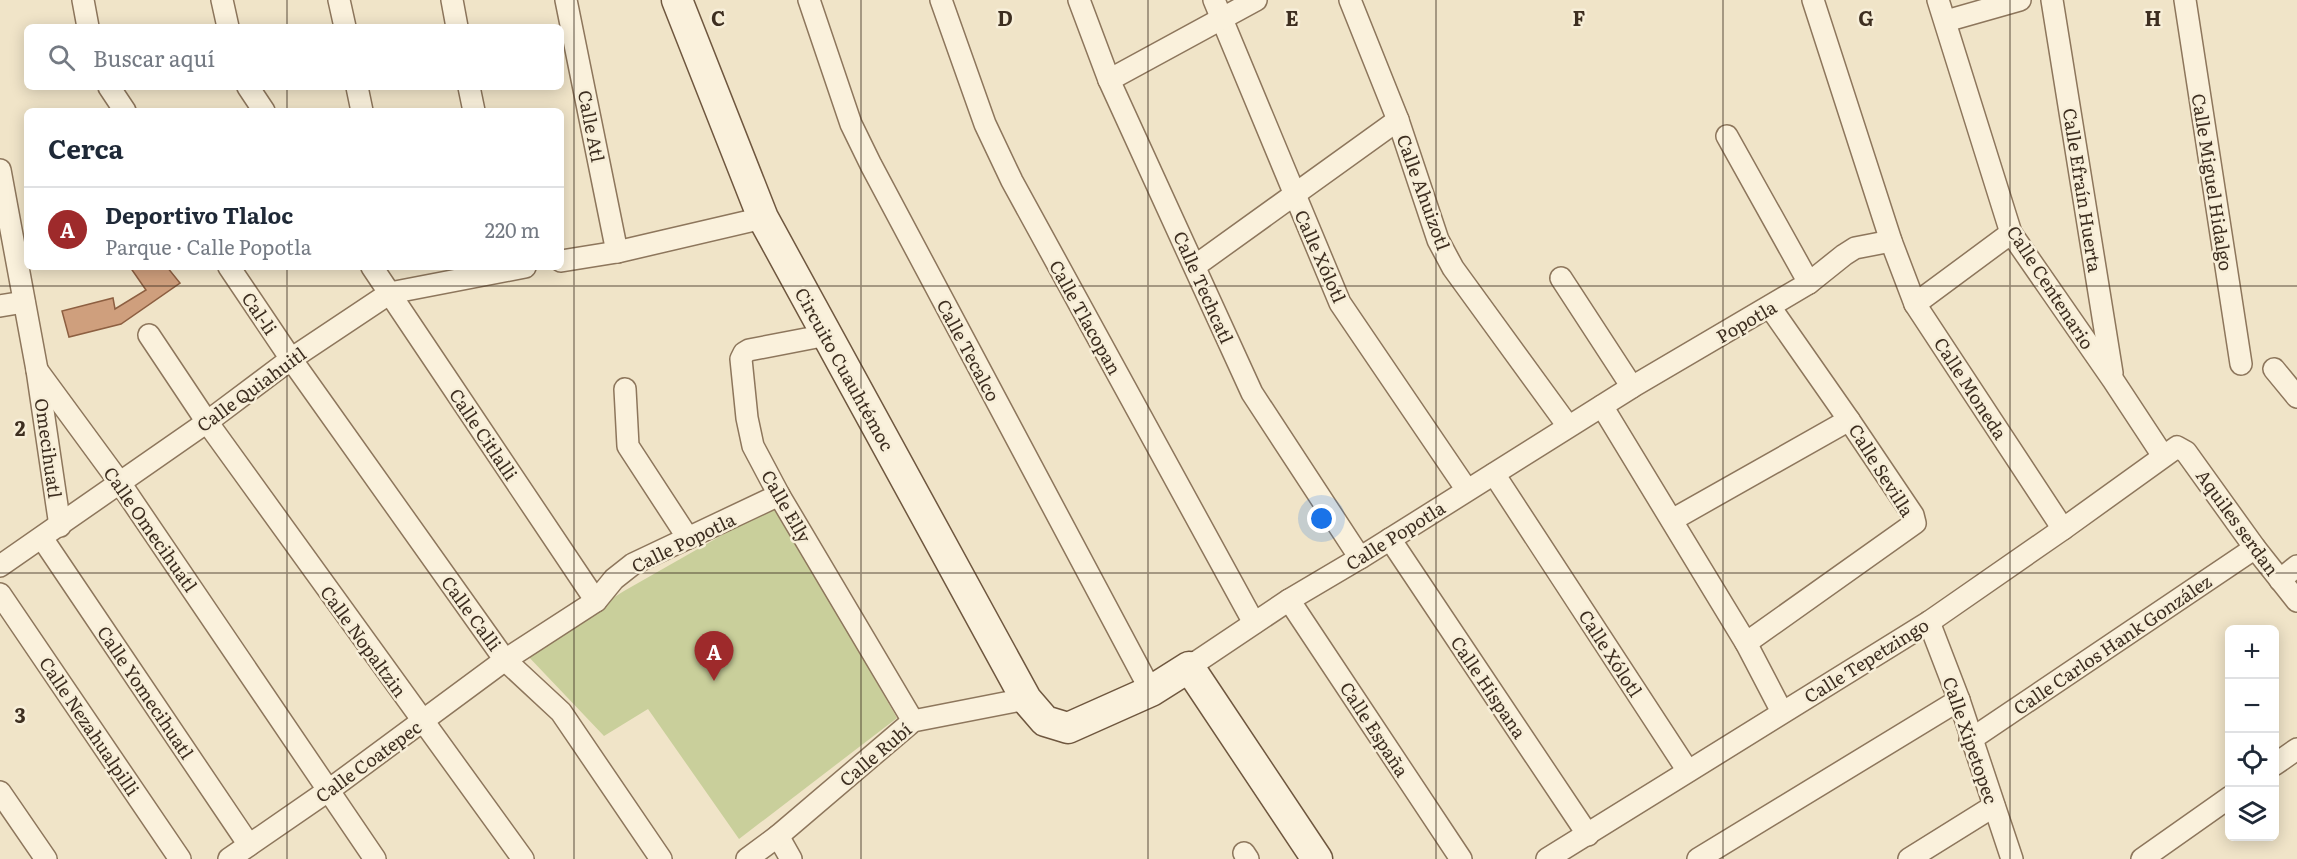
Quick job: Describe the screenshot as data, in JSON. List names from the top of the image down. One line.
{"streets":{"street":["Calle Atl","Calle Miguel Hidalgo","Calle Efraín Huerta","Calle Ahuizotl","Calle Xólotl","Calle Techcatl","Calle Centenario","Cal-li","Calle Tlacopan","Popotla","Calle Tecalco","Circuito Cuauhtémoc","Calle Moneda","Calle Quiahuitl","Calle Citlalli","Omecihuatl","Calle Sevilla","Calle Elly","Aquiles serdan","Calle Omecihuatl","Calle Popotla","Calle Calli","Calle Nopaltzin","Calle Carlos Hank González","Calle Tepetzingo","Calle Hispana","Calle Yomecihuatl","Calle Nezahualpilli","Calle España","Calle Xipetopec","Calle Rubí","Calle Coatepec"]},"crossings":[["Calle Efraín Huerta","Calle Centenario"],["Calle Ahuizotl","Calle Popotla"],["Calle Xólotl","Calle Popotla"],["Calle Xólotl","Calle Tepetzingo"],["Calle Techcatl","Calle Popotla"],["Calle Centenario","Aquiles serdan"],["Calle Centenario","Calle Tepetzingo"],["Cal-li","Calle Quiahuitl"],["Cal-li","Calle Calli"],["Calle Tlacopan","Calle Popotla"],["Popotla","Calle Moneda"],["Popotla","Calle Sevilla"],["Popotla","Calle Popotla"],["Calle Tecalco","Circuito Cuauhtémoc"],["Circuito Cuauhtémoc","Calle Elly"],["Circuito Cuauhtémoc","Calle Rubí"],["Calle Moneda","Calle Tepetzingo"],["Calle Quiahuitl","Calle Citlalli"],["Calle Quiahuitl","Omecihuatl"],["Calle Quiahuitl","Calle Omecihuatl"],["Calle Quiahuitl","Calle Calli"],["Calle Quiahuitl","Calle Nopaltzin"],["Calle Quiahuitl","Calle Yomecihuatl"],["Calle Citlalli","Calle Popotla"],["Omecihuatl","Calle Omecihuatl"],["Calle Elly","Calle Popotla"],["Calle Elly","Calle Rubí"],["Aquiles serdan","Calle Carlos Hank González"],["Aquiles serdan","Calle Tepetzingo"],["Calle Omecihuatl","Calle Coatepec"],["Calle Popotla","Calle Calli"],["Calle Popotla","Calle Hispana"],["Calle Popotla","Calle España"],["Calle Popotla","Calle Coatepec"],["Calle Calli","Calle Coatepec"],["Calle Nopaltzin","Calle Coatepec"],["Calle Carlos Hank González","Calle Xipetopec"],["Calle Tepetzingo","Calle Hispana"],["Calle Tepetzingo","Calle Xipetopec"],["Calle Yomecihuatl","Calle Coatepec"]],"page":{"search":"Buscar aquí","heading":"Cerca","list":[{"mark":"A","name":"Deportivo Tlaloc","note":"Parque · Calle Popotla","value":"220 m"}],"map_buttons":["+","−"],"pins":"A"},"grid":{"columns":["C","D","E","F","G","H"],"rows":["2","3"]}}
